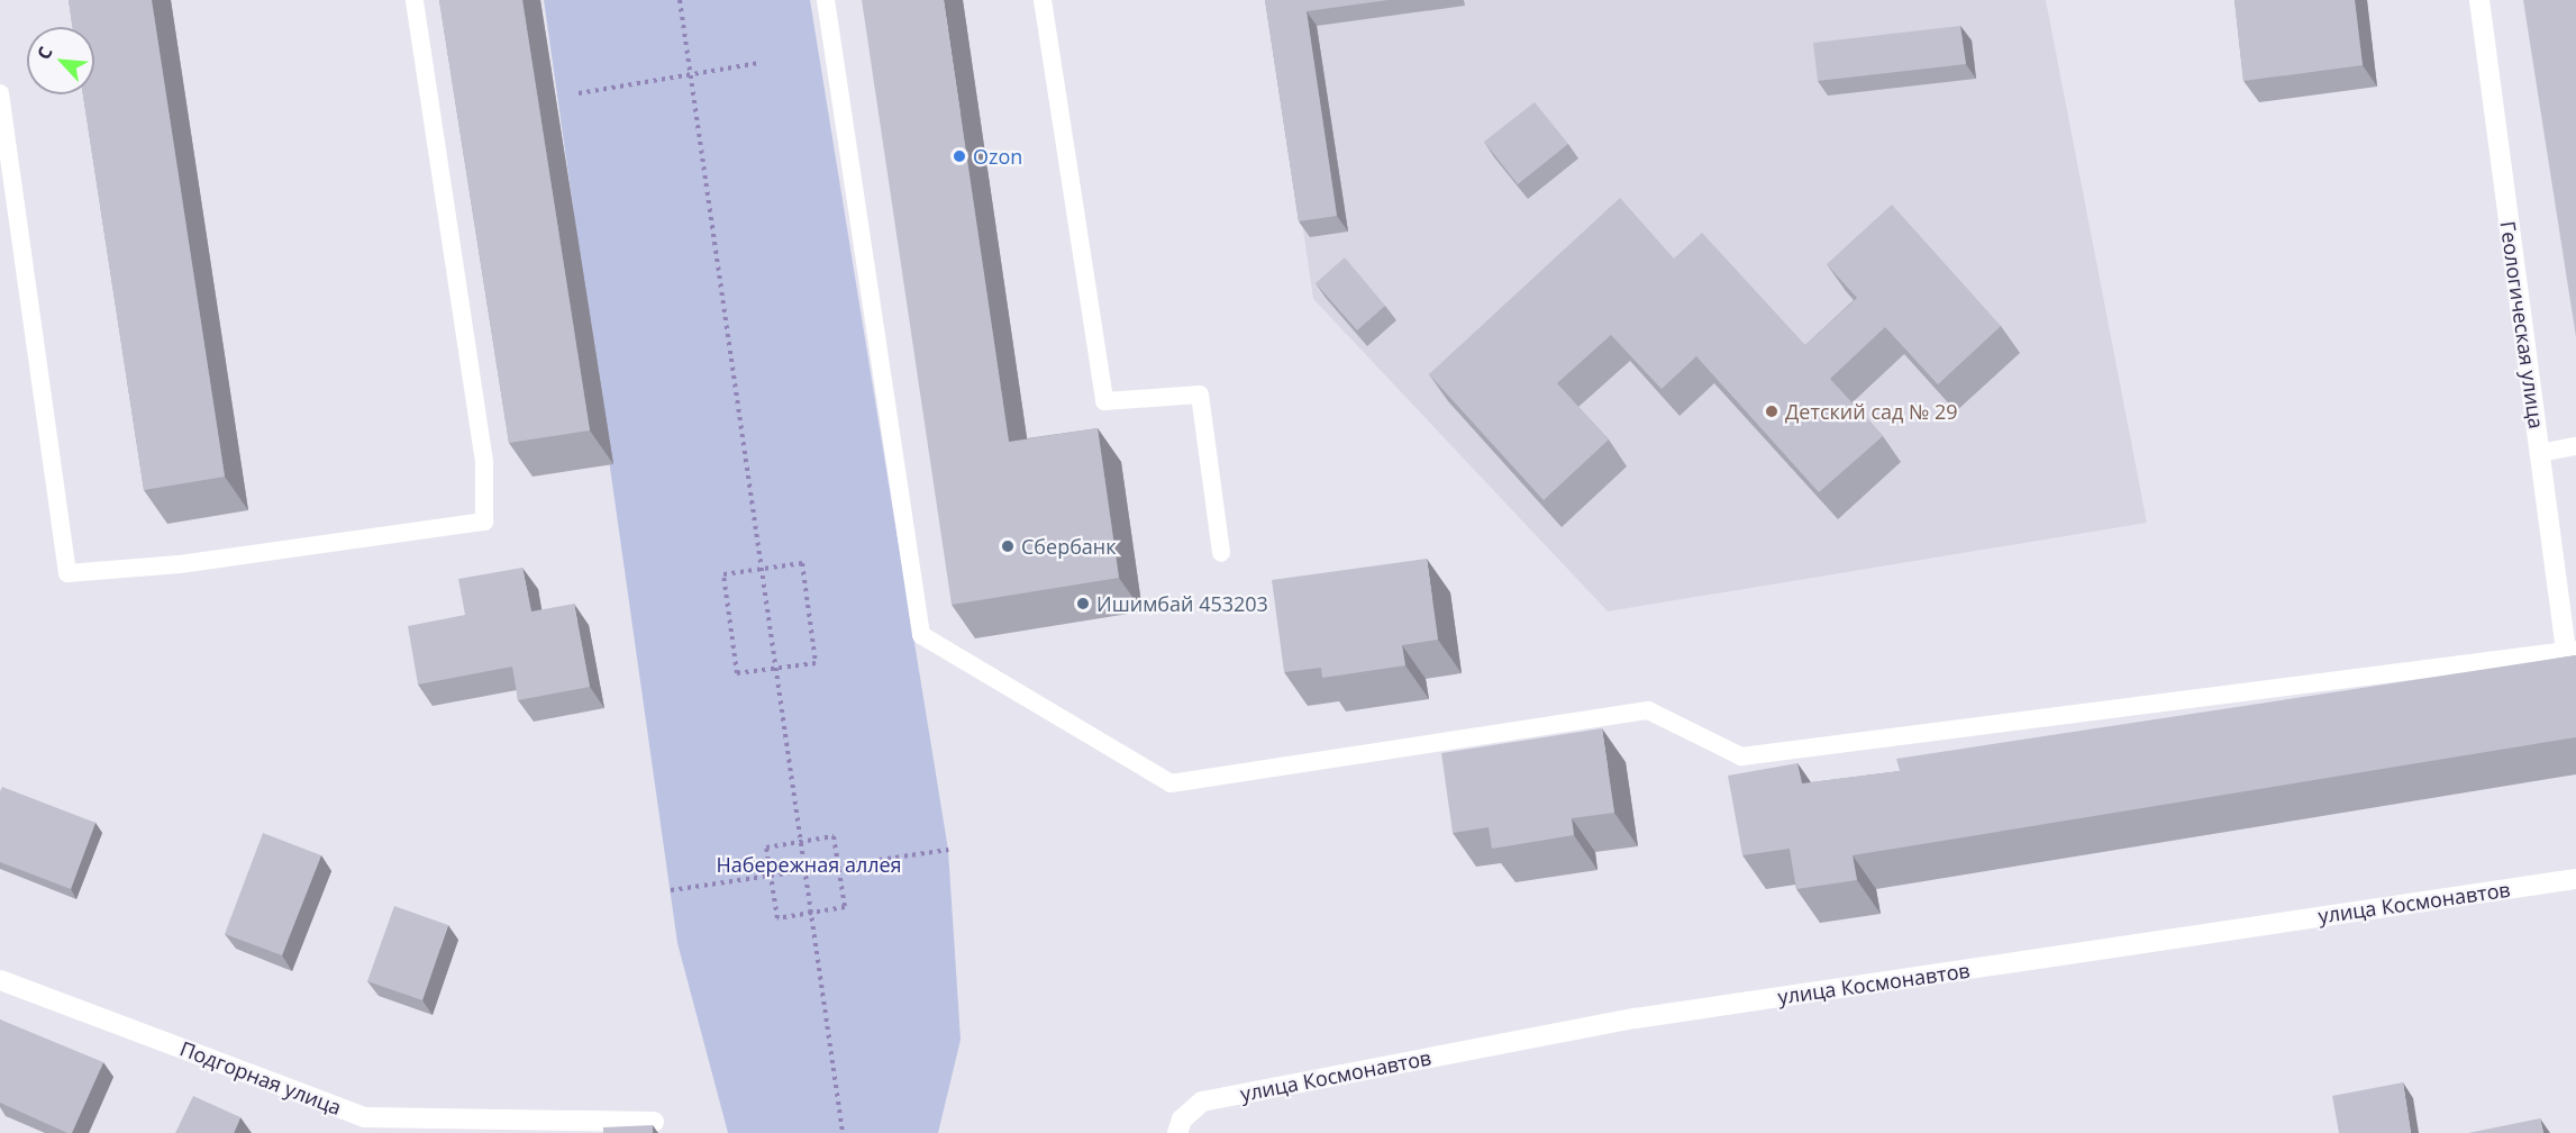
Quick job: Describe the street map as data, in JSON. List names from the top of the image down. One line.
{"streets":{"street":["Геологическая улица","улица Космонавтов","Подгорная улица"]},"parks":["Набережная аллея"],"places":["Ozon","Детский сад № 29","Сбербанк","Ишимбай 453203"],"north":"top left"}
